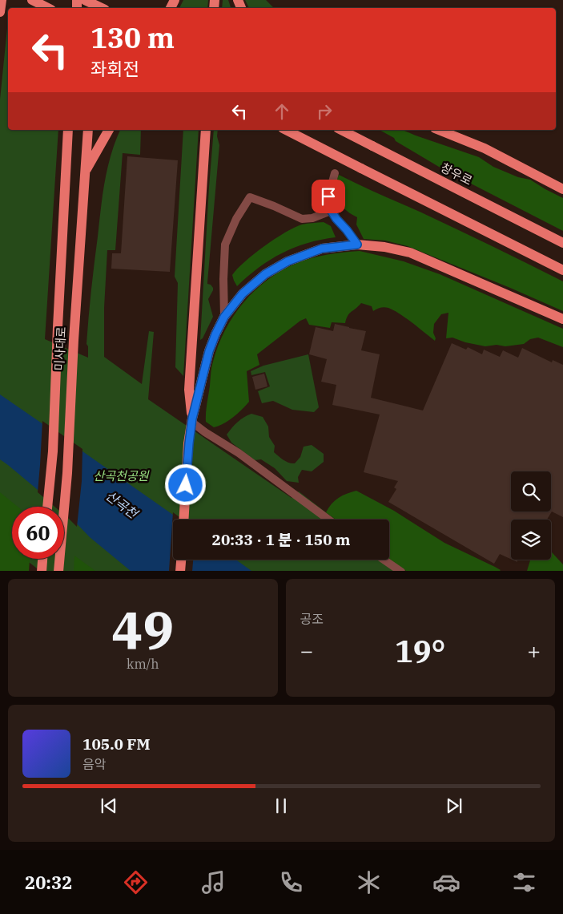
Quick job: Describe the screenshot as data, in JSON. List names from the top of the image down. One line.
{"streets":{"main road":["창우로","미사대로"]},"water":["산곡천"],"parks":["산곡천공원"],"page":{"turn":["130 m","좌회전"],"limit":"60","trip":"20:33 · 1 분 · 150 m","tile":[["49","km/h"],"공조"],"heat":["−","19°","+"],"song":["105.0 FM","음악"],"tabs":"20:32"}}
